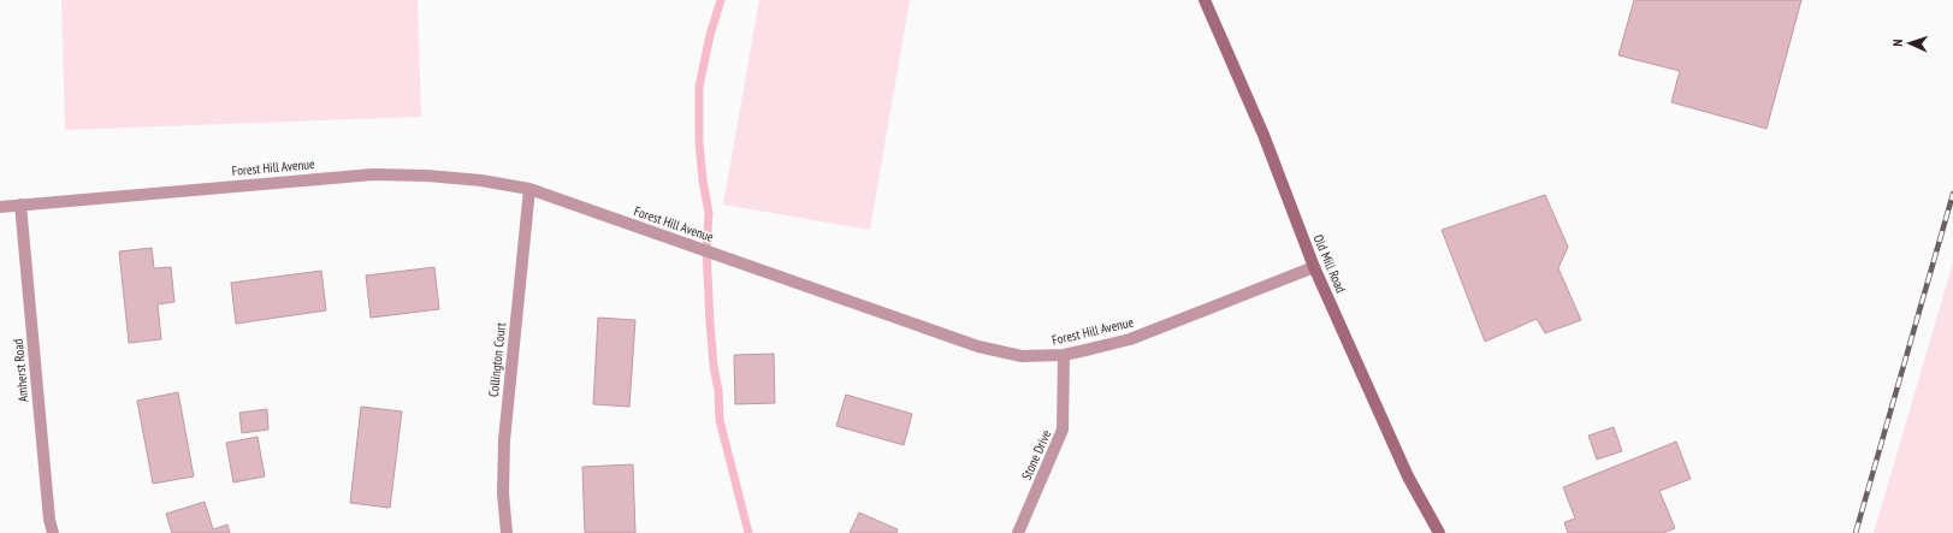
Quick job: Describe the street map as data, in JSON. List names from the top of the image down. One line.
{"streets":{"street":["Forest Hill Avenue","Old Mill Road","Collington Court","Amherst Road","Stone Drive"]},"crossings":[["Forest Hill Avenue","Old Mill Road"],["Forest Hill Avenue","Collington Court"],["Forest Hill Avenue","Amherst Road"],["Forest Hill Avenue","Stone Drive"]],"north":"left"}
